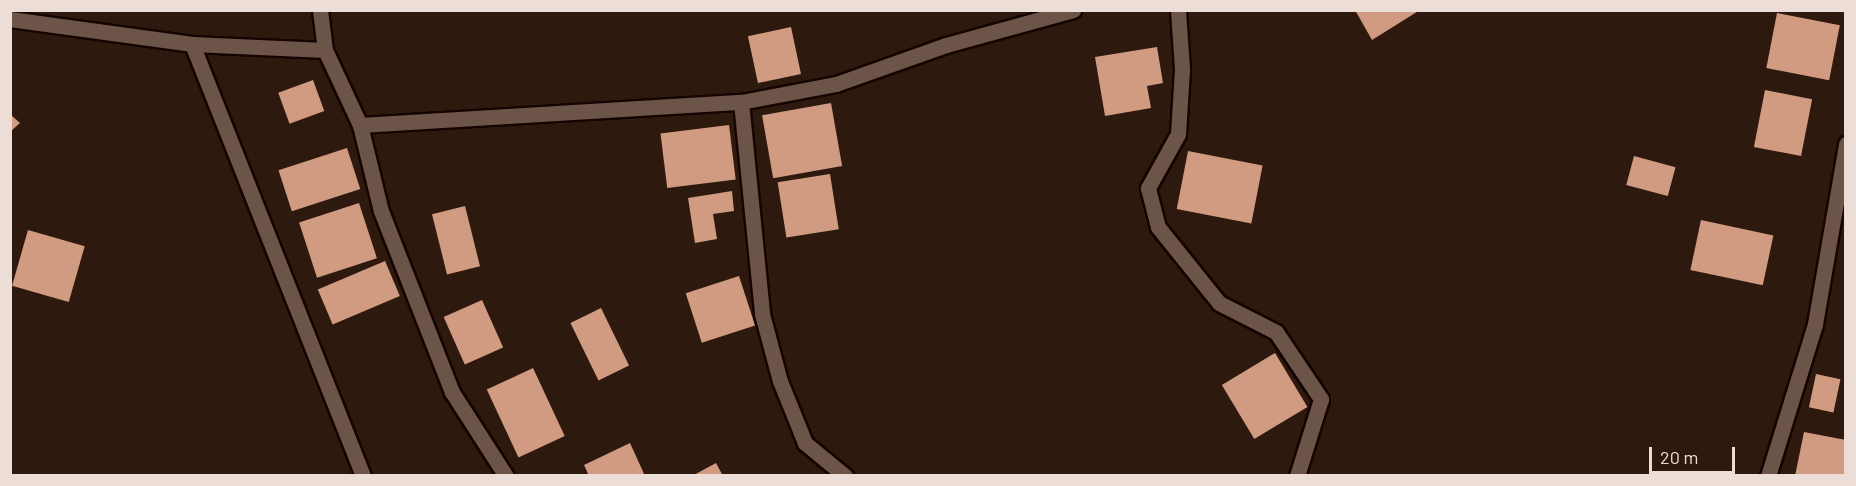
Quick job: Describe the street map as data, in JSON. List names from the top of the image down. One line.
{"scale_bar":"20 m"}
